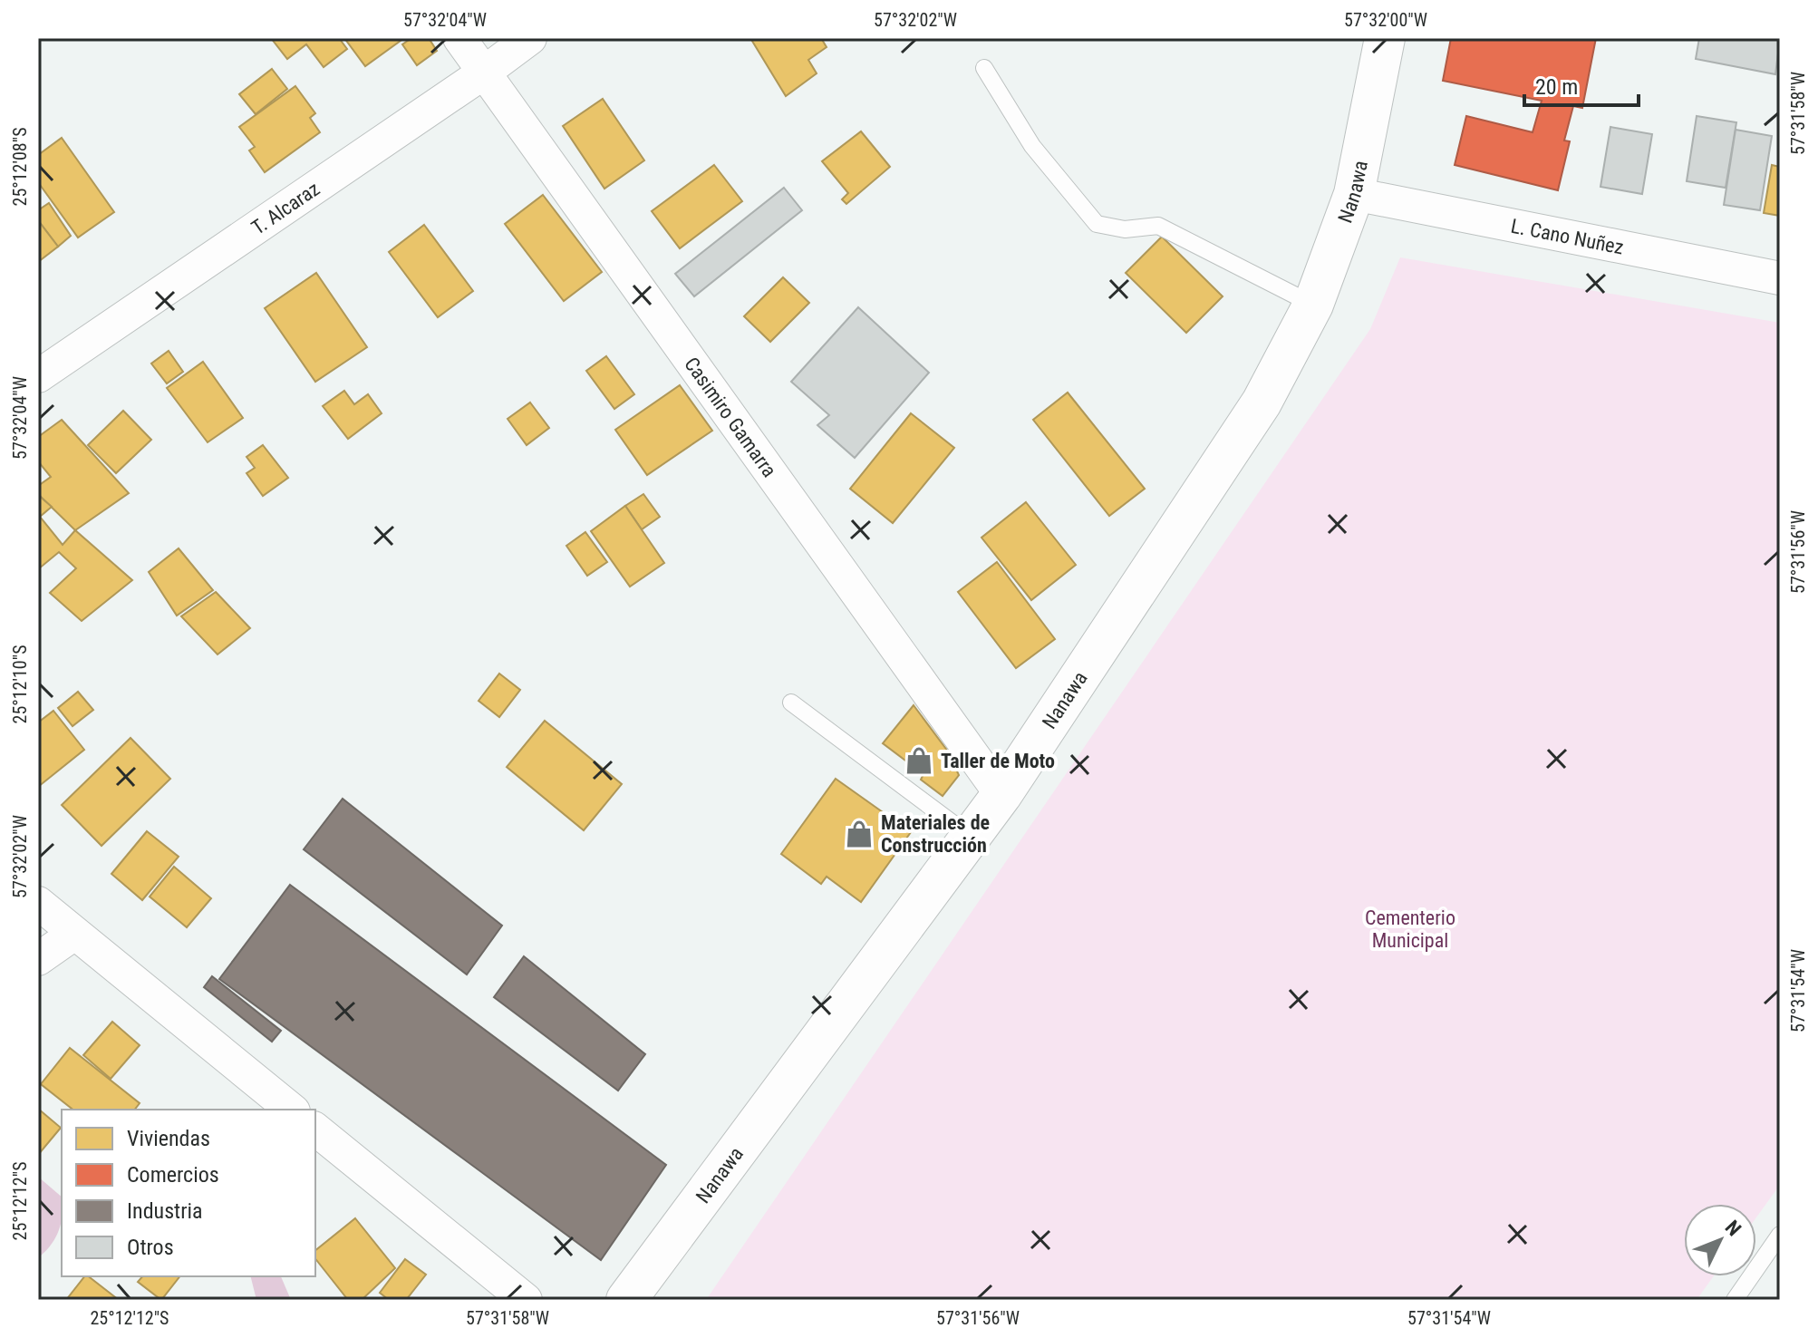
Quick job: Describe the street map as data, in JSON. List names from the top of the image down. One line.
{"streets":{"street":["Nanawa","T. Alcaraz","L. Cano Nuñez","Casimiro Gamarra"]},"crossings":[["Nanawa","L. Cano Nuñez"],["Nanawa","Casimiro Gamarra"],["T. Alcaraz","Casimiro Gamarra"]],"parks":["Cementerio Municipal"],"places":{"shop":["Taller de Moto","Materiales de Construcción"]},"legend":["Viviendas","Comercios","Industria","Otros"],"scale_bar":"20 m","north":"top right","coordinates":["57°32'04\"W","57°32'02\"W","57°32'00\"W","57°31'58\"W","25°12'08\"S","57°31'56\"W","25°12'10\"S","57°31'54\"W","25°12'12\"S"]}
